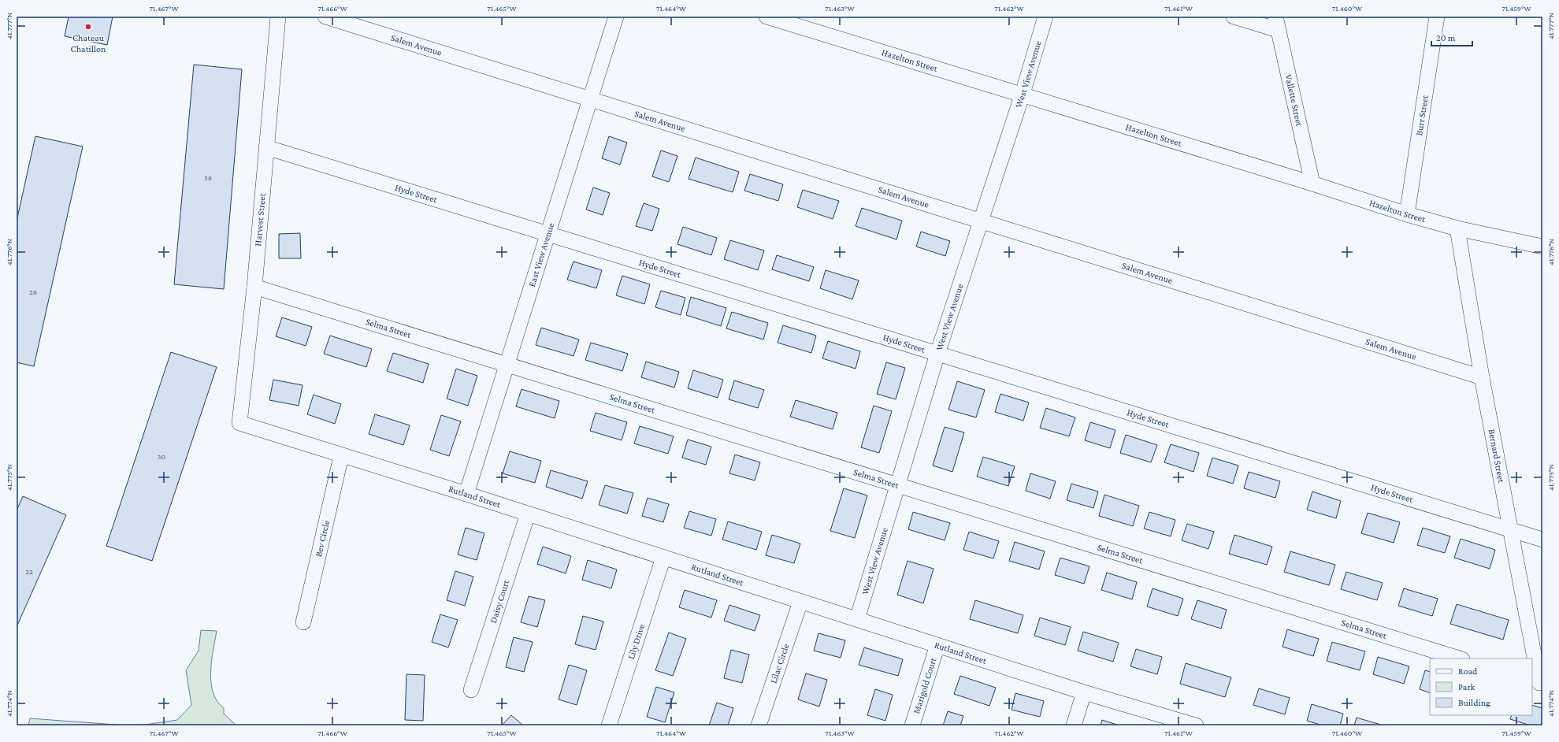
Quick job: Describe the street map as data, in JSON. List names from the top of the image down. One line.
{"streets":{"street":["Salem Avenue","Hazelton Street","West View Avenue","Vallette Street","Burr Street","Hyde Street","Harvest Street","East View Avenue","Selma Street","Bernard Street","Rutland Street","Bev Circle","Daisy Court","Lily Drive","Lilac Circle","Marigold Court"]},"crossings":[["Salem Avenue","West View Avenue"],["Salem Avenue","East View Avenue"],["Salem Avenue","Bernard Street"],["Hazelton Street","West View Avenue"],["Hazelton Street","Vallette Street"],["Hazelton Street","Burr Street"],["Hazelton Street","Bernard Street"],["West View Avenue","Hyde Street"],["West View Avenue","Selma Street"],["West View Avenue","Rutland Street"],["Hyde Street","Harvest Street"],["Hyde Street","East View Avenue"],["Hyde Street","Bernard Street"],["Harvest Street","Selma Street"],["Harvest Street","Rutland Street"],["East View Avenue","Selma Street"],["East View Avenue","Rutland Street"],["Rutland Street","Bev Circle"],["Rutland Street","Daisy Court"],["Rutland Street","Lily Drive"],["Rutland Street","Lilac Circle"],["Rutland Street","Marigold Court"]],"places":["Chateau Chatillon"],"house_numbers":["38","28","30","22"],"legend":["Road","Park","Building"],"scale_bar":"20 m","coordinates":["71.467°W","71.466°W","71.465°W","71.464°W","71.463°W","71.462°W","71.461°W","71.460°W","71.459°W","41.777°N","41.776°N","41.775°N","41.774°N"]}
